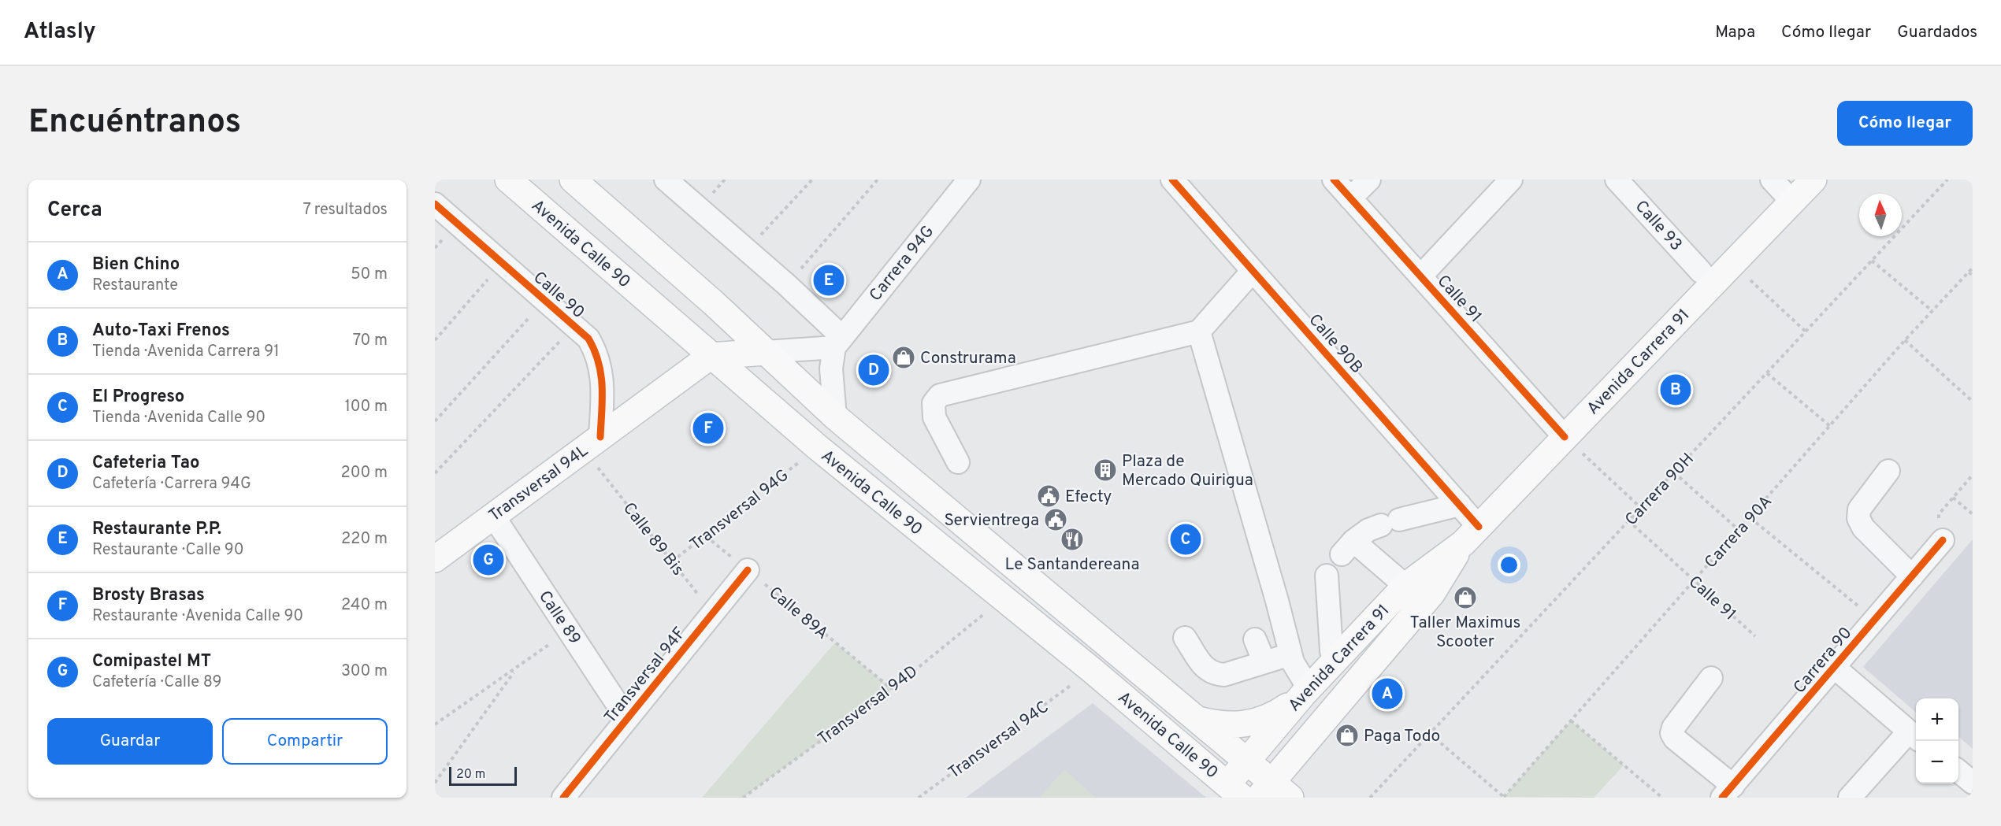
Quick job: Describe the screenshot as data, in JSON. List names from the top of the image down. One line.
{"streets":{"main road":["Avenida Calle 90","Avenida Carrera 91","Transversal 94L"],"street":["Calle 93","Carrera 94G","Calle 90","Calle 91","Calle 90B","Calle 89","Carrera 90","Transversal 94F"],"path":["Carrera 90H","Transversal 94G","Carrera 90A","Calle 89 Bis","Calle 89A","Transversal 94D","Transversal 94C"]},"crossings":[["Avenida Calle 90","Avenida Carrera 91"],["Avenida Calle 90","Transversal 94L"],["Calle 90","Transversal 94L"],["Calle 91","Avenida Carrera 91"],["Calle 91","Carrera 90H"],["Calle 91","Carrera 90A"],["Calle 90B","Avenida Carrera 91"],["Transversal 94L","Calle 89"],["Transversal 94G","Calle 89 Bis"],["Transversal 94G","Calle 89A"],["Calle 89 Bis","Transversal 94F"],["Calle 89A","Transversal 94F"],["Calle 89A","Transversal 94D"],["Calle 89","Transversal 94F"]],"places":{"shop":["Construrama","Taller Maximus Scooter","Paga Todo"],"building":["Plaza de Mercado Quirigua"],"public building":["Efecty","Servientrega"],"restaurant":["Le Santandereana"]},"scale_bar":"20 m","north":"top","page":{"header":"Atlasly","nav":["Mapa","Cómo llegar","Guardados"],"buttons":["Cómo llegar",["Guardar","Compartir"]],"title":"Encuéntranos","heading":["Cerca","7 resultados"],"list":[{"mark":"A","name":"Bien Chino","note":"Restaurante","value":"50 m"},{"mark":"B","name":"Auto-Taxi Frenos","note":"Tienda · Avenida Carrera 91","value":"70 m"},{"mark":"C","name":"El Progreso","note":"Tienda · Avenida Calle 90","value":"100 m"},{"mark":"D","name":"Cafeteria Tao","note":"Cafetería · Carrera 94G","value":"200 m"},{"mark":"E","name":"Restaurante P.P.","note":"Restaurante · Calle 90","value":"220 m"},{"mark":"F","name":"Brosty Brasas","note":"Restaurante · Avenida Calle 90","value":"240 m"},{"mark":"G","name":"Comipastel MT","note":"Cafetería · Calle 89","value":"300 m"}],"pins":["E","D","B","F","C","G","A"],"map_buttons":["+","−"],"scale":"20 m"}}
